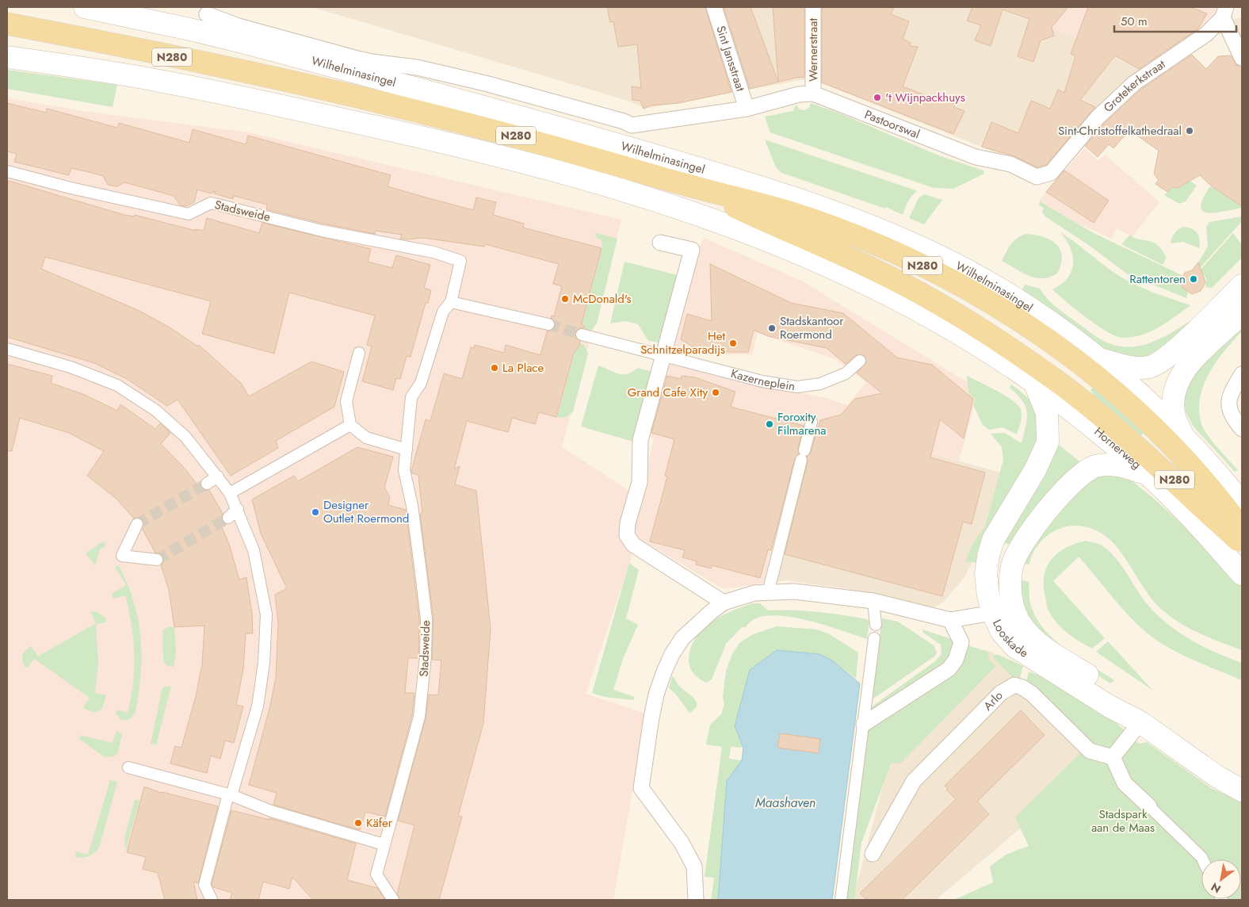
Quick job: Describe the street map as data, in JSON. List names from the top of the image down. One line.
{"streets":{"main road":["N280","Wilhelminasingel","Hornerweg","Looskade"],"street":["Wernerstraat","Sint Jansstraat","Grotekerkstraat","Pastoorswal","Stadsweide","Kazerneplein","Arlo"]},"crossings":[["Wernerstraat","Pastoorswal"],["N280","Wilhelminasingel"],["N280","Hornerweg"],["Sint Jansstraat","Wilhelminasingel"],["Sint Jansstraat","Pastoorswal"],["Wilhelminasingel","Pastoorswal"],["Wilhelminasingel","Hornerweg"],["Grotekerkstraat","Pastoorswal"]],"water":["Maashaven"],"parks":["Stadspark aan de Maas"],"places":["'t Wijnpackhuys","Sint-Christoffelkathedraal","Rattentoren","McDonald's","Stadskantoor Roermond","Het Schnitzelparadijs","La Place","Grand Cafe Xity","Foroxity Filmarena","Designer Outlet Roermond","Käfer"],"scale_bar":"50 m","north":"bottom left"}
